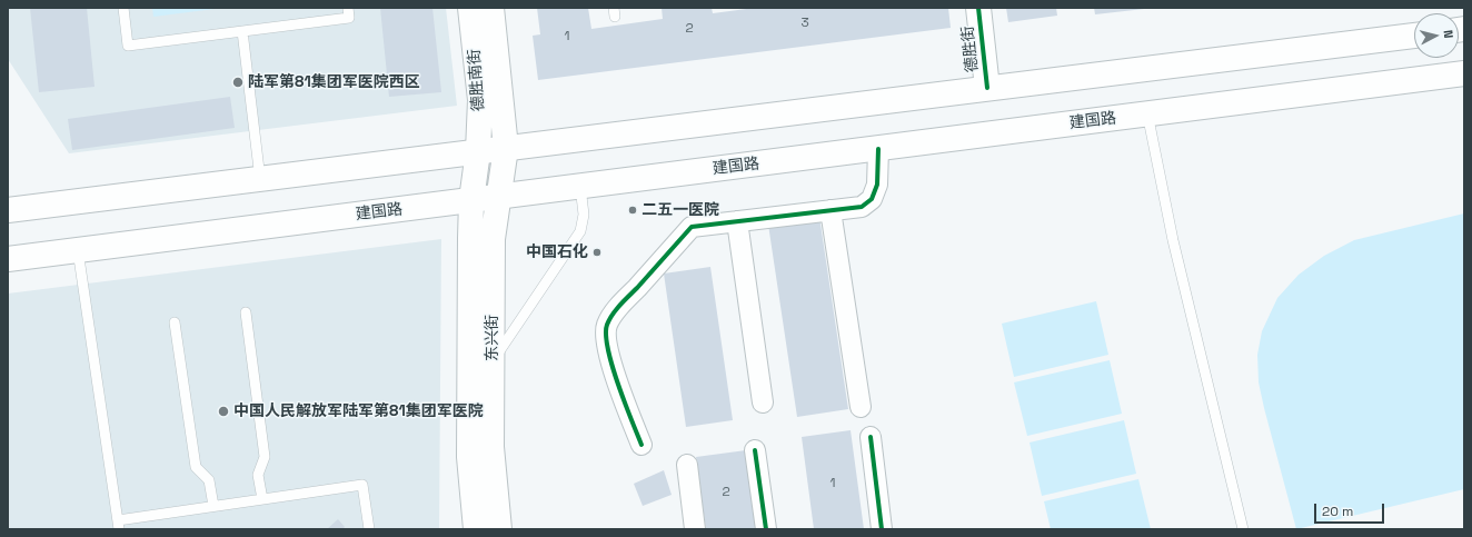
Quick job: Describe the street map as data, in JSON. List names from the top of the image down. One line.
{"streets":{"main road":["德胜街","德胜南街","建国路","东兴街"]},"crossings":[["德胜南街","东兴街"],["建国路","东兴街"]],"places":["陆军第81集团军医院西区","二五一医院","中国石化","中国人民解放军陆军第81集团军医院"],"house_numbers":["3","2","1","1","2"],"scale_bar":"20 m","north":"right"}
